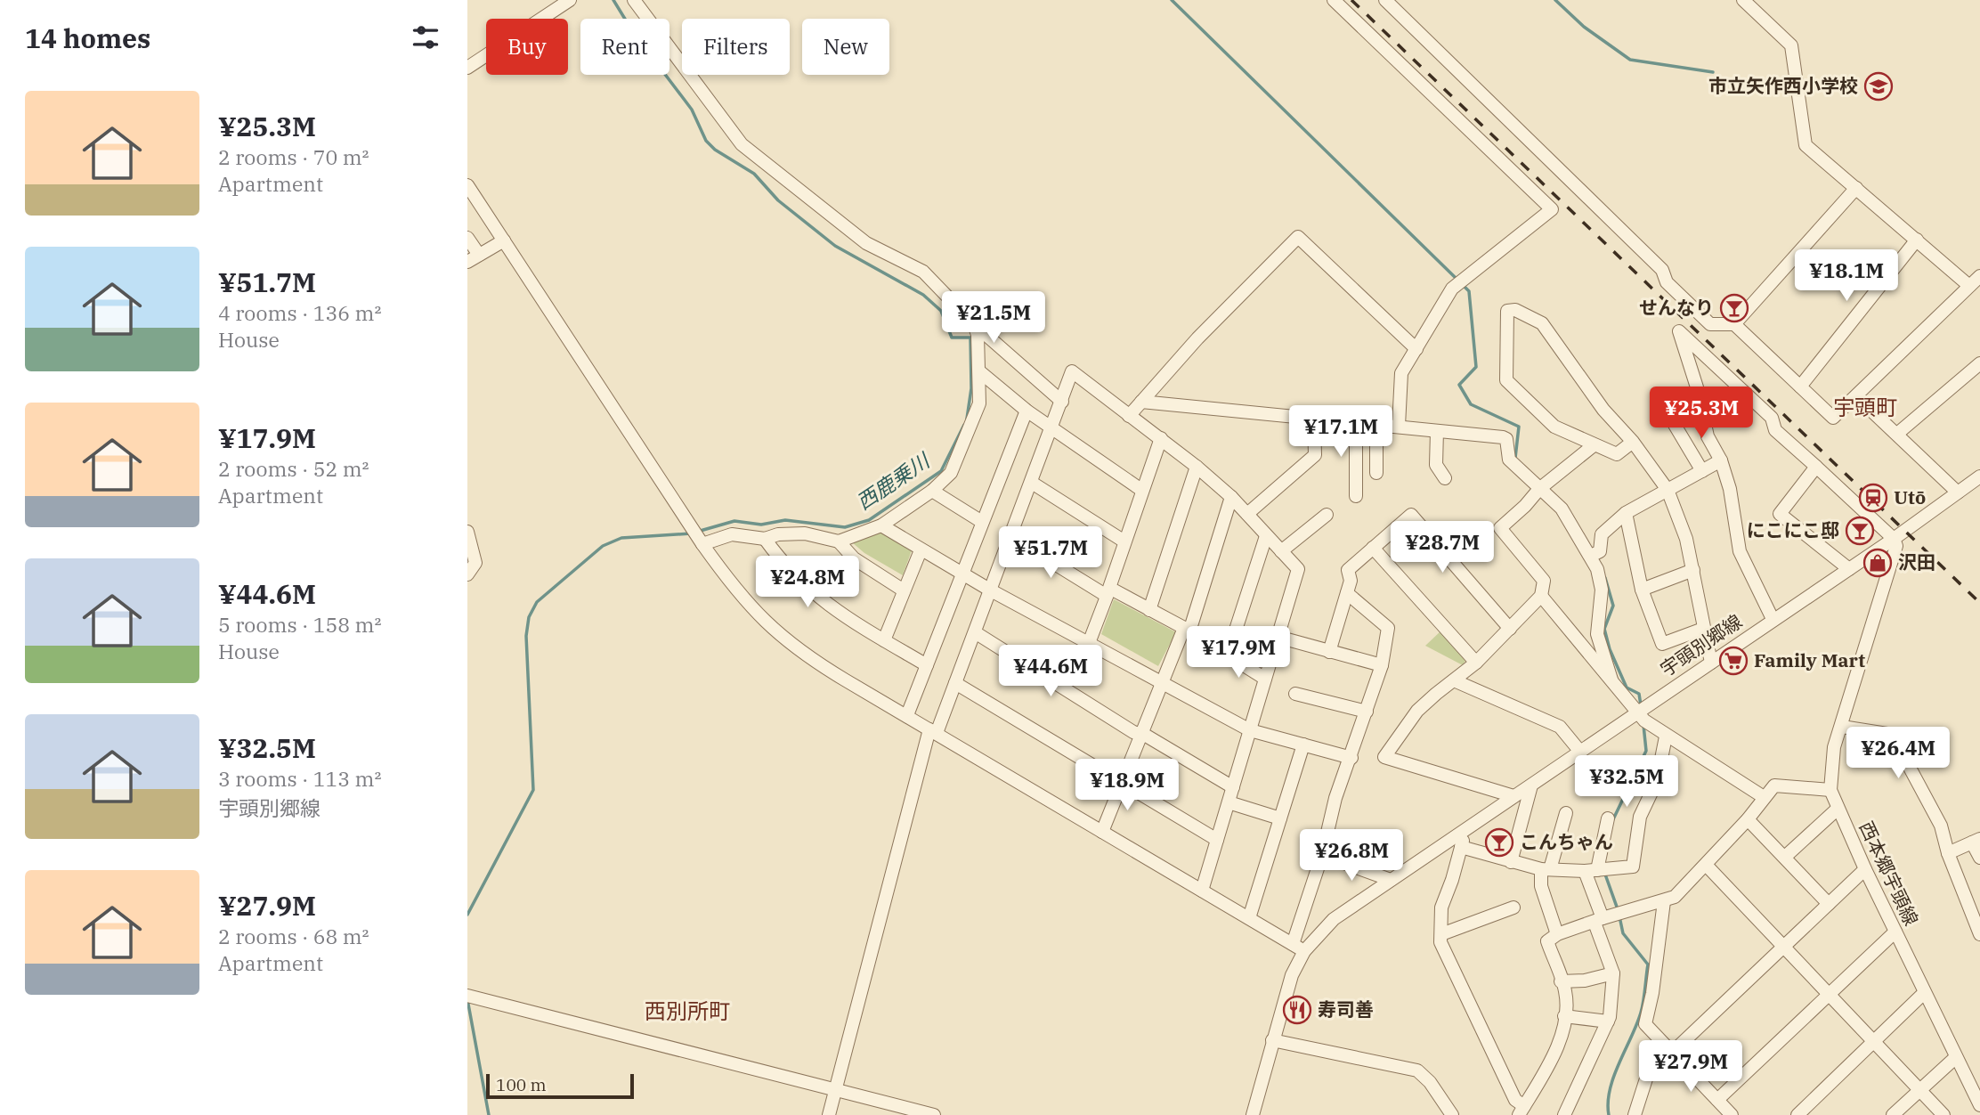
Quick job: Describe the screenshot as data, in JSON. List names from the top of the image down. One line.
{"streets":{"street":["宇頭別郷線","西本郷宇頭線"]},"crossings":[["宇頭別郷線","西本郷宇頭線"]],"districts":["宇頭町","西別所町"],"water":["西鹿乗川"],"places":{"school or university":["市立矢作西小学校"],"bar":["せんなり","にこにこ邸","こんちゃん"],"station":["Utō"],"shop":["沢田"],"supermarket":["Family Mart"],"restaurant":["寿司善"]},"scale_bar":"100 m","page":{"heading":"14 homes","chip":["Buy","Rent","Filters","New"],"list":[{"name":"¥25.3M","note":"2 rooms · 70 m² · Apartment"},{"name":"¥51.7M","note":"4 rooms · 136 m² · House"},{"name":"¥17.9M","note":"2 rooms · 52 m² · Apartment"},{"name":"¥44.6M","note":"5 rooms · 158 m² · House"},{"name":"¥32.5M","note":"3 rooms · 113 m² · 宇頭別郷線"},{"name":"¥27.9M","note":"2 rooms · 68 m² · Apartment"}],"price":["¥18.1M","¥21.5M","¥25.3M","¥17.1M","¥28.7M","¥51.7M","¥24.8M","¥17.9M","¥44.6M","¥26.4M","¥32.5M","¥18.9M","¥26.8M","¥27.9M"],"scale":"100 m"}}
